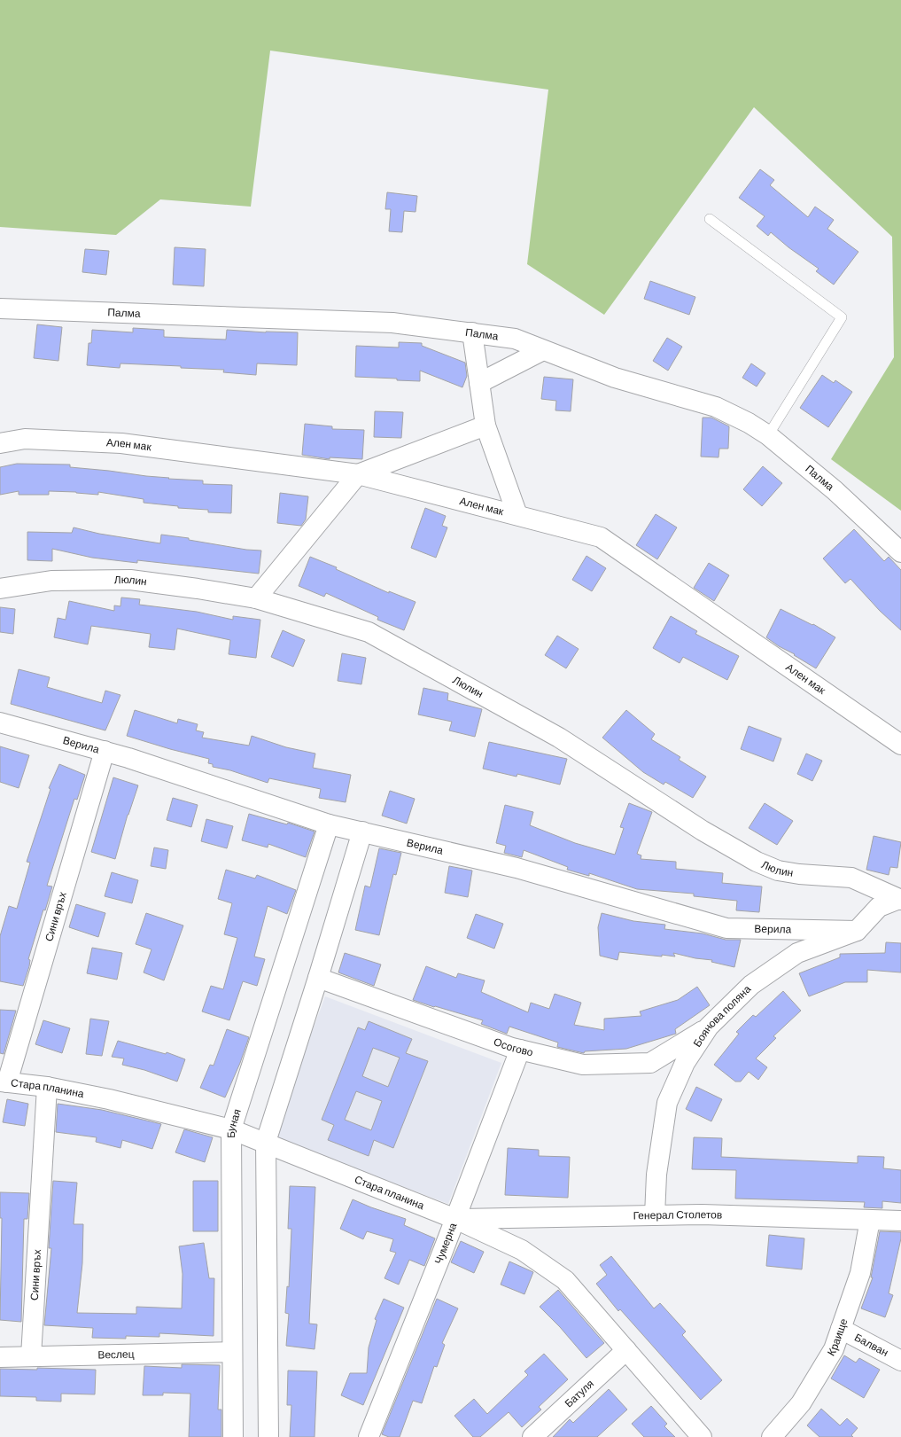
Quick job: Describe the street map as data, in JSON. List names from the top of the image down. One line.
{"streets":{"street":["Палма","Ален мак","Люлин","Верила","Сини връх","Боянова поляна","Осогово","Стара планина","Буная","Генерал Столетов","Чумерна","Краище","Балван","Веслец","Батуля"]},"crossings":[["Люлин","Боянова поляна"],["Верила","Сини връх"],["Верила","Боянова поляна"],["Верила","Буная"],["Сини връх","Стара планина"],["Сини връх","Веслец"],["Боянова поляна","Осогово"],["Боянова поляна","Генерал Столетов"],["Осогово","Чумерна"],["Стара планина","Буная"],["Стара планина","Генерал Столетов"],["Стара планина","Чумерна"],["Стара планина","Батуля"],["Буная","Веслец"],["Генерал Столетов","Чумерна"],["Генерал Столетов","Краище"],["Краище","Балван"]]}
